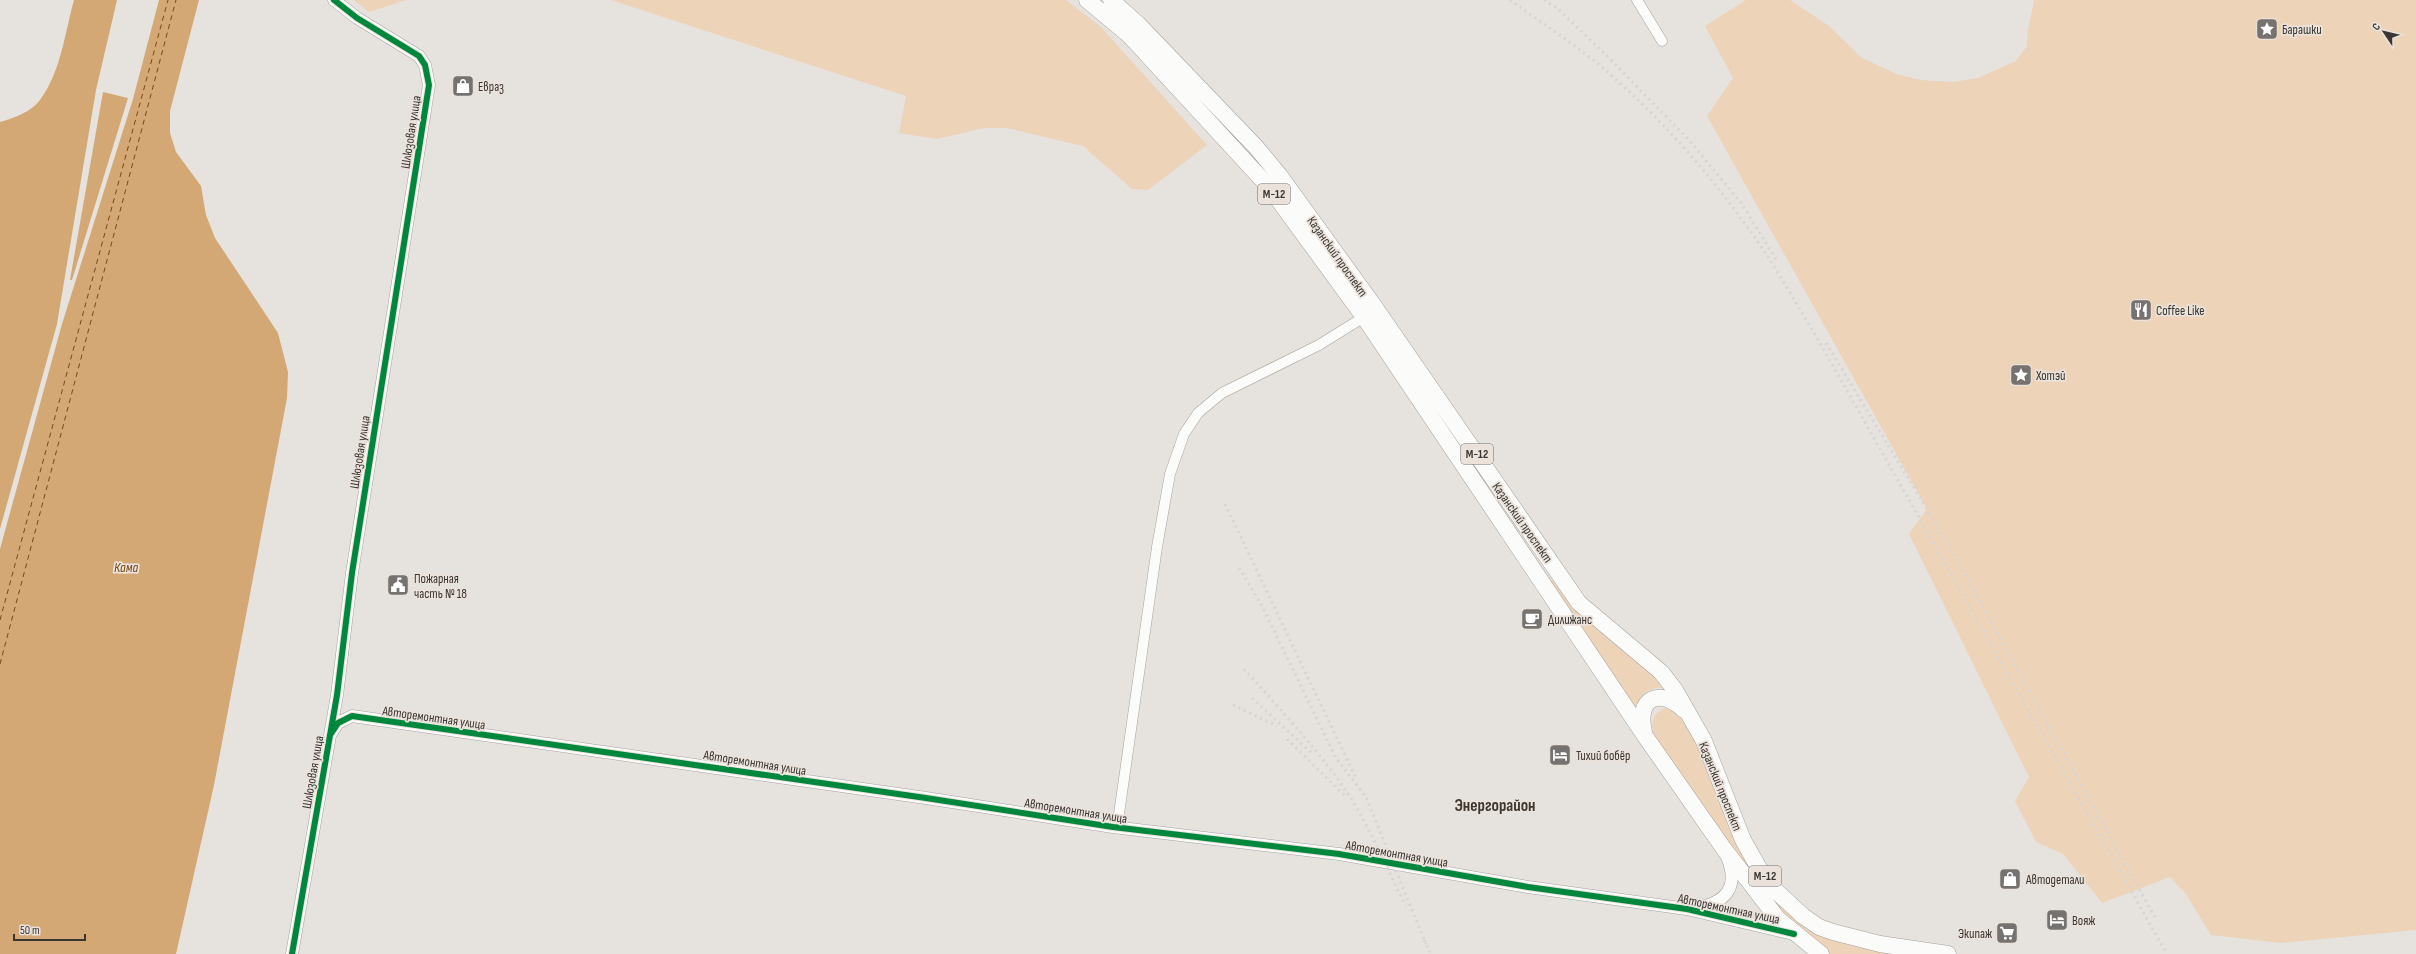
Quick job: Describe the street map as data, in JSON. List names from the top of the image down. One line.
{"streets":{"main road":["М-12","Казанский проспект"],"street":["Шлюзовая улица","Авторемонтная улица"]},"crossings":[["Казанский проспект","Авторемонтная улица"]],"districts":["Энергорайон"],"water":["Кама"],"places":{"place":["Барашки","Хотэй"],"shop":["Евраз","Автодетали"],"restaurant":["Coffee Like"],"public building":["Пожарная часть № 18"],"cafe":["Дилижанс"],"hotel":["Тихий бобёр","Вояж"],"supermarket":["Экипаж"]},"scale_bar":"50 m","north":"top left"}
